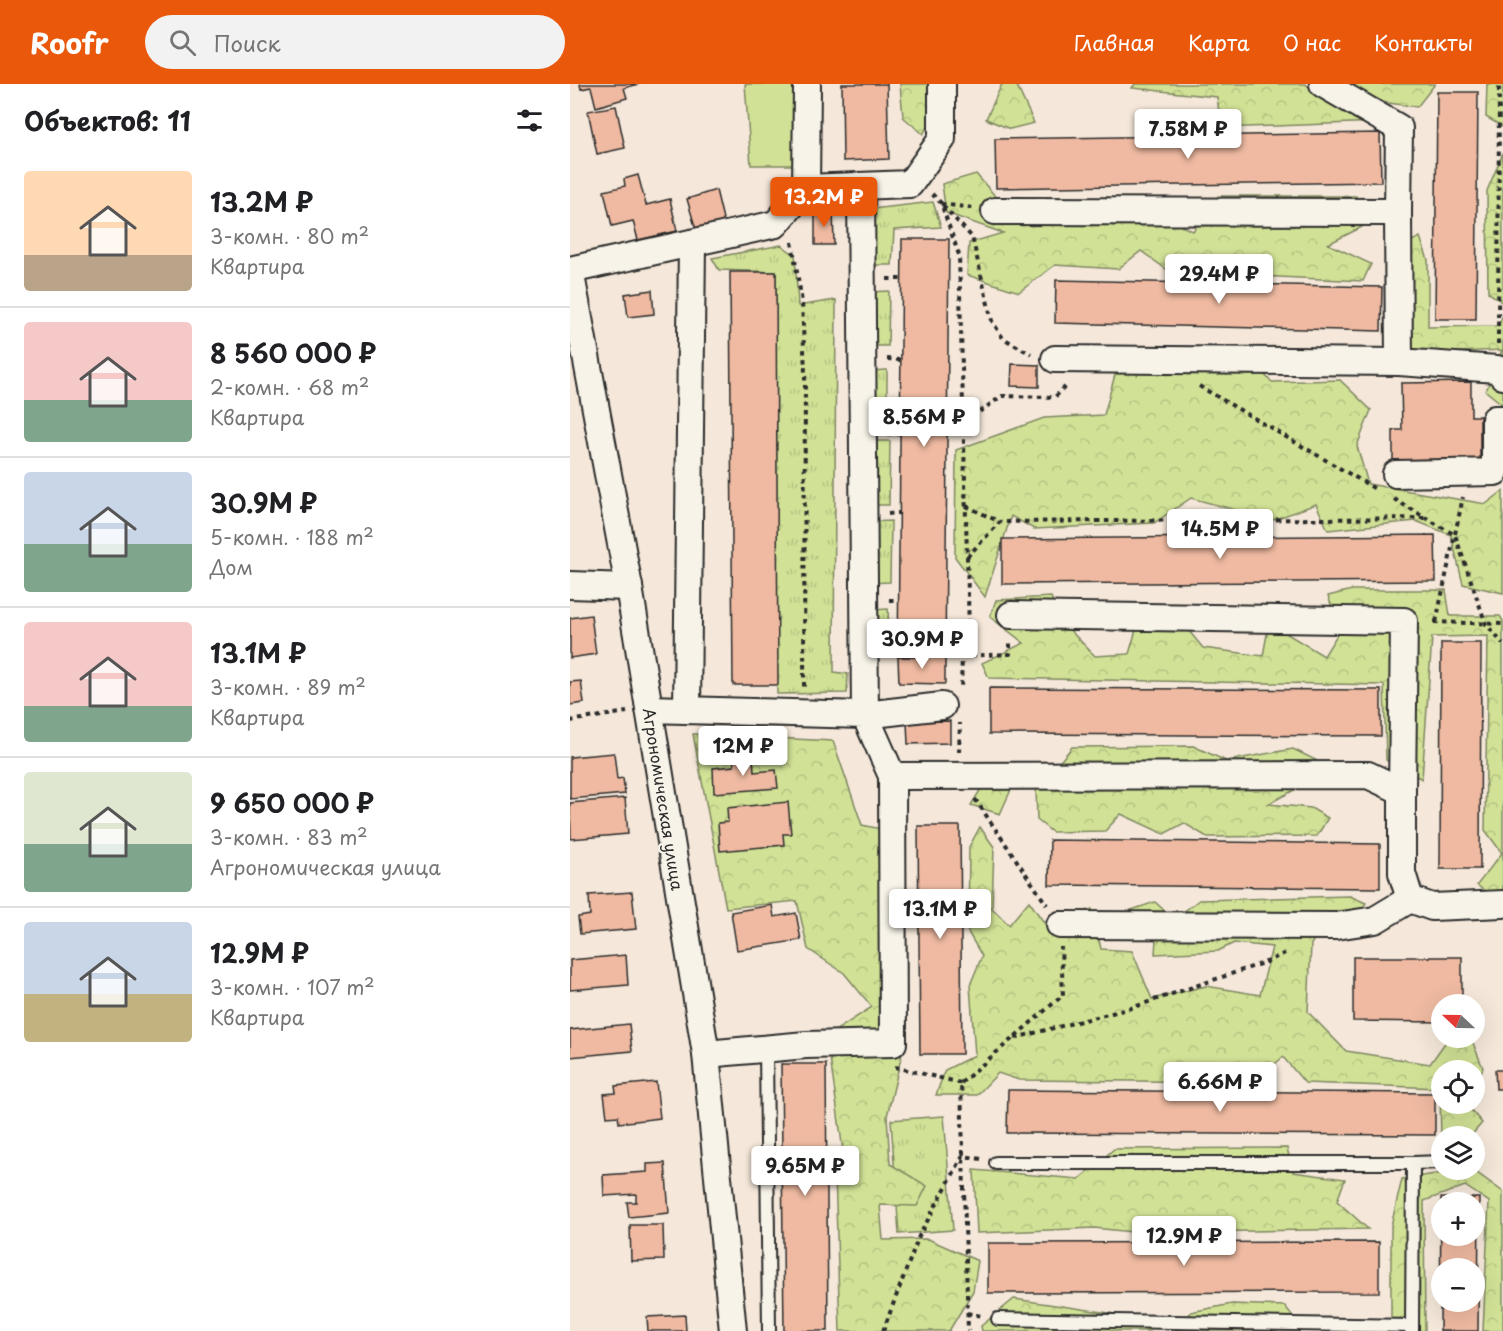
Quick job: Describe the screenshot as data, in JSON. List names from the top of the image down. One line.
{"streets":{"street":["Агрономическая улица"]},"north":"left","page":{"header":"Roofr","search":"Поиск","nav":["Главная","Карта","О нас","Контакты"],"heading":"Объектов: 11","price":["7.58M ₽","13.2M ₽","29.4M ₽","8.56M ₽","14.5M ₽","30.9M ₽","12M ₽","13.1M ₽","6.66M ₽","9.65M ₽","12.9M ₽"],"list":[{"name":"13.2M ₽","note":"3-комн. · 80 m² · Квартира"},{"name":"8 560 000 ₽","note":"2-комн. · 68 m² · Квартира"},{"name":"30.9M ₽","note":"5-комн. · 188 m² · Дом"},{"name":"13.1M ₽","note":"3-комн. · 89 m² · Квартира"},{"name":"9 650 000 ₽","note":"3-комн. · 83 m² · Агрономическая улица"},{"name":"12.9M ₽","note":"3-комн. · 107 m² · Квартира"}],"map_buttons":["+","−"]}}
